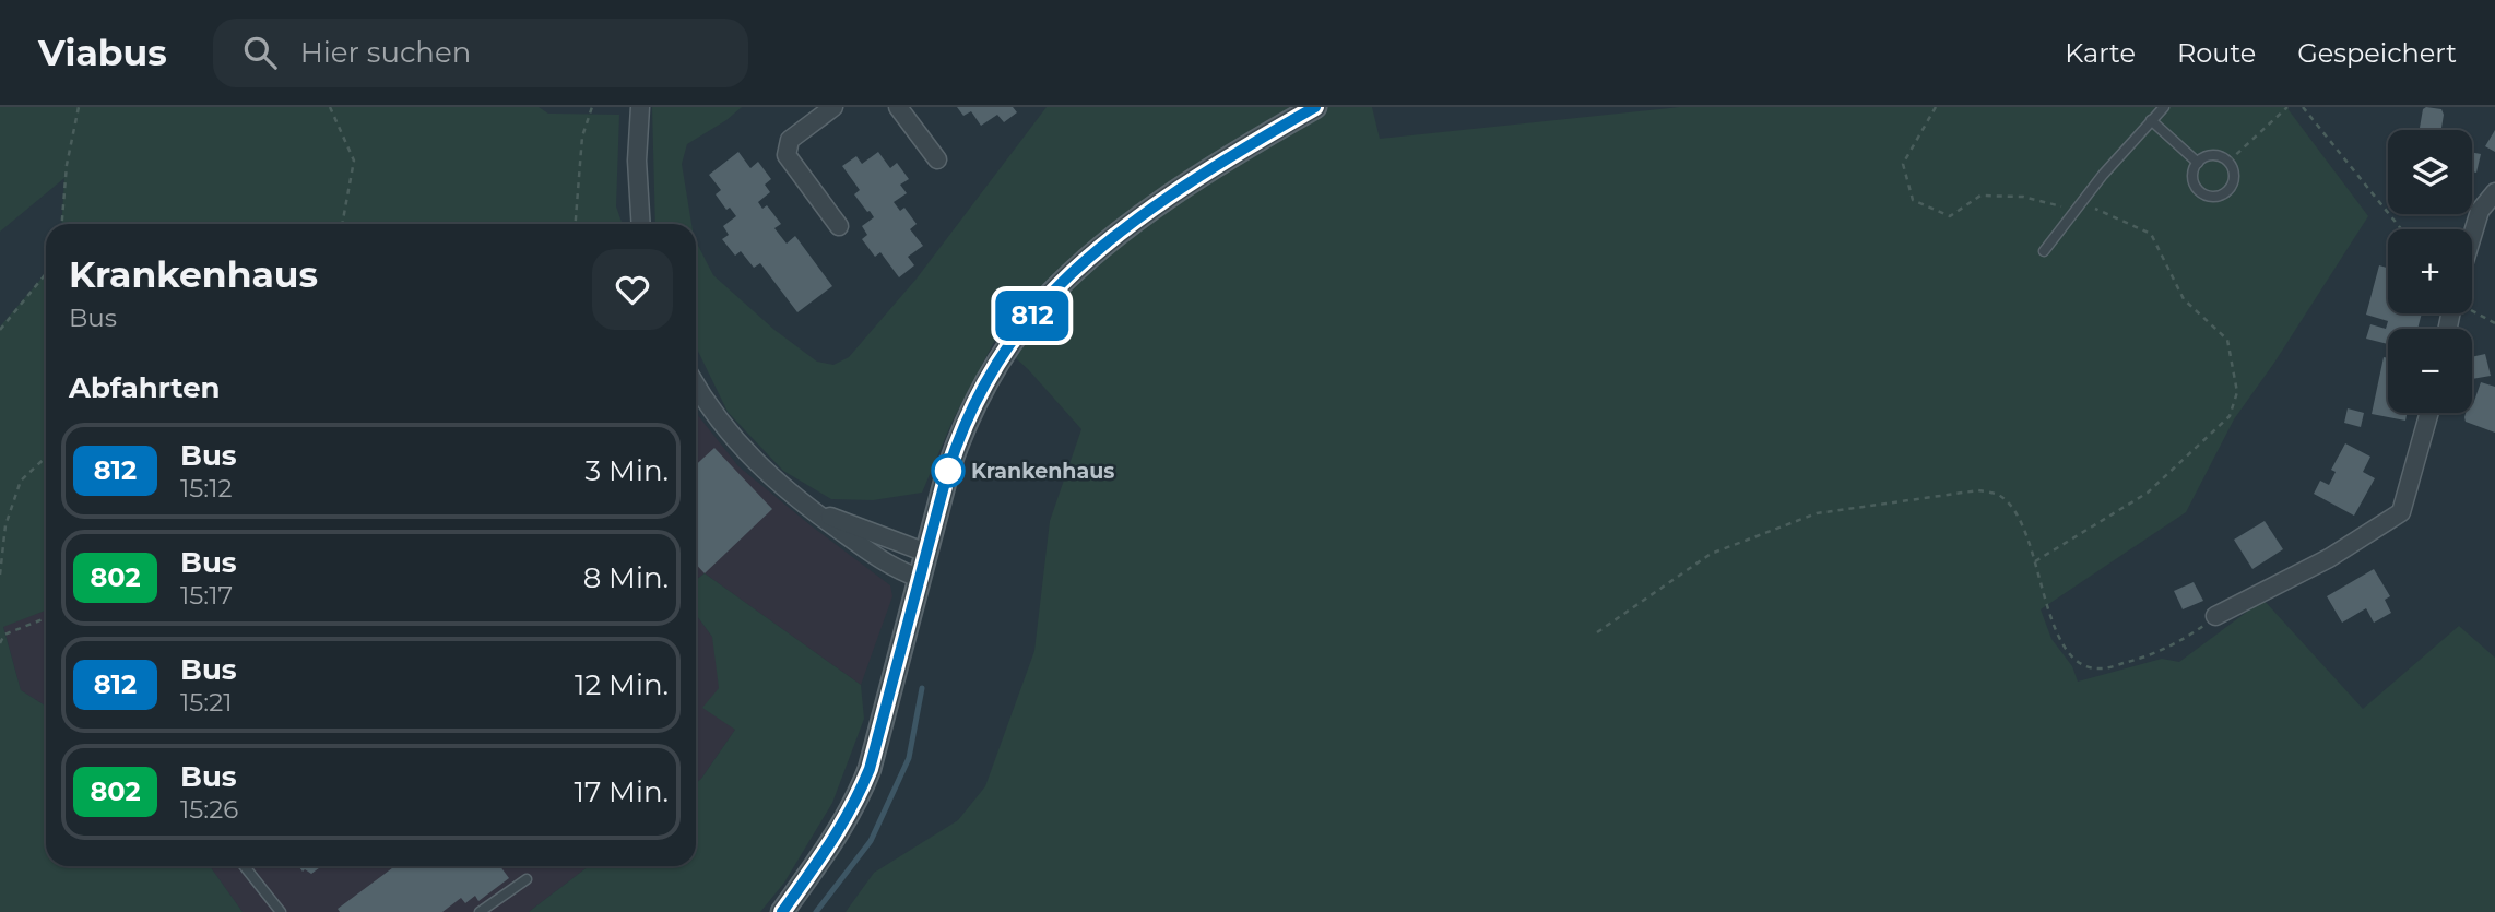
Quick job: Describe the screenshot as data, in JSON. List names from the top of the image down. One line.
{"places":["Krankenhaus"],"lines":["bus line 812"],"page":{"header":"Viabus","search":"Hier suchen","nav":["Karte","Route","Gespeichert"],"on_map":"812","map_buttons":["+","−"],"heading":[["Krankenhaus","Bus"],"Abfahrten"],"list":[{"mark":"812","name":"Bus","note":"15:12","value":"3 Min."},{"mark":"802","name":"Bus","note":"15:17","value":"8 Min."},{"mark":"812","name":"Bus","note":"15:21","value":"12 Min."},{"mark":"802","name":"Bus","note":"15:26","value":"17 Min."}]}}
